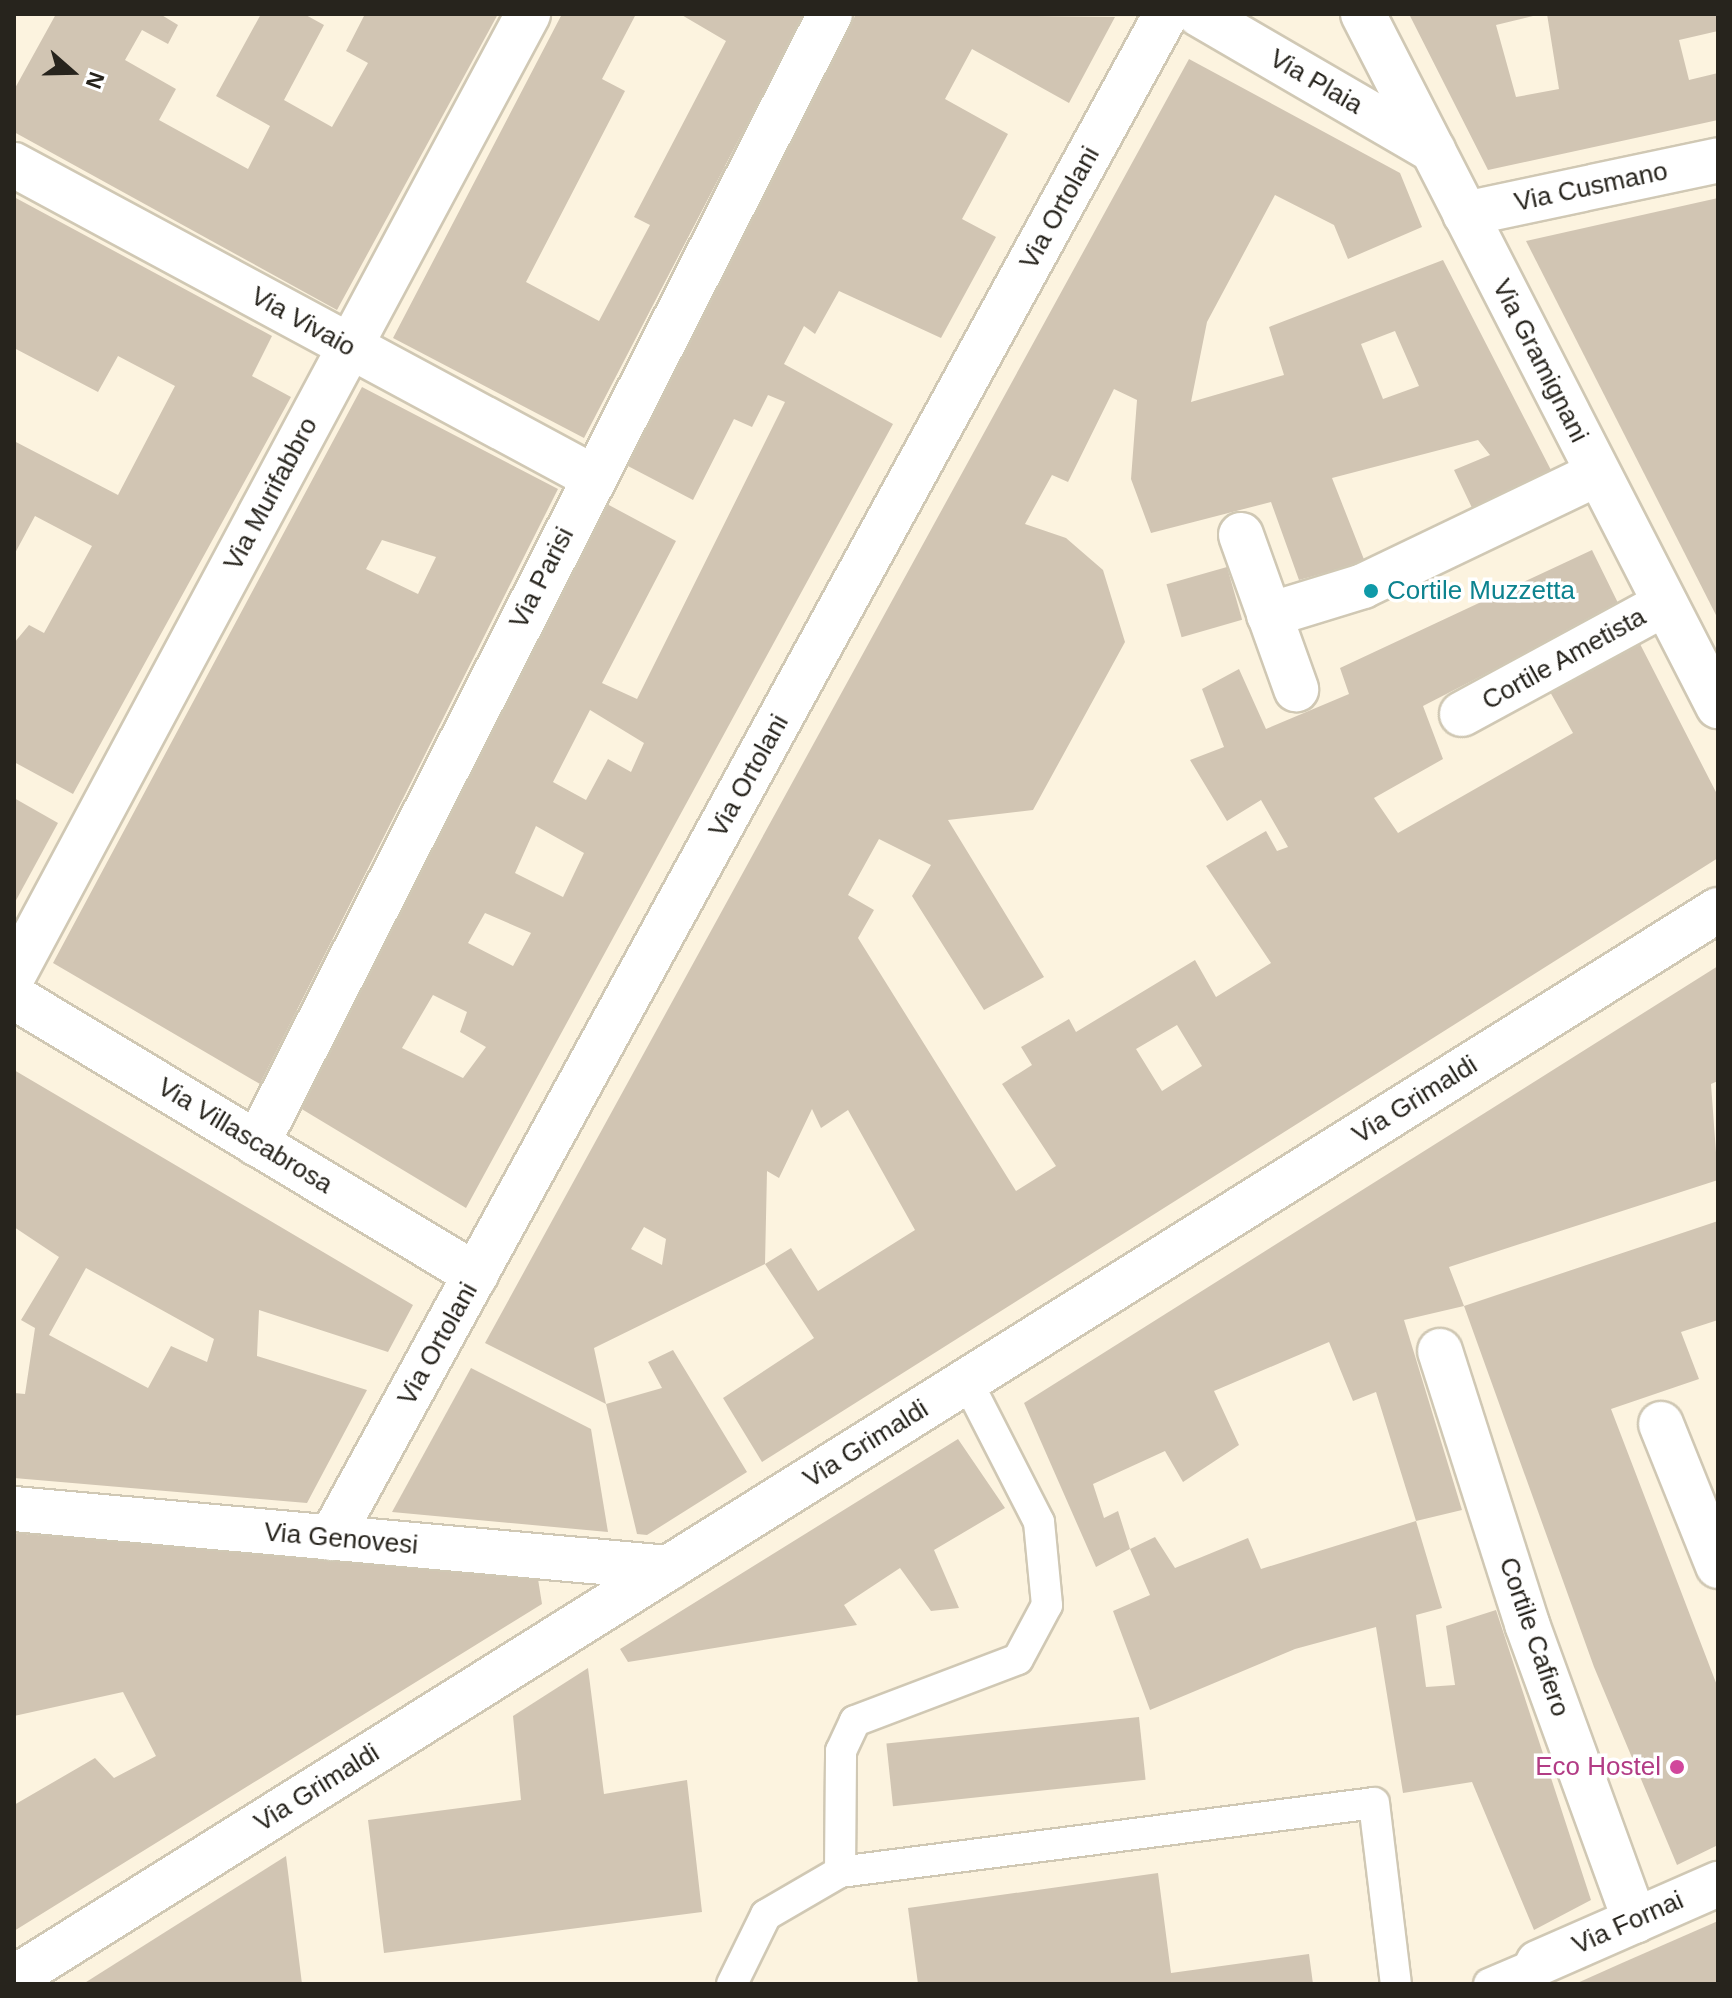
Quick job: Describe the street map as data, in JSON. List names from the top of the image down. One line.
{"streets":{"street":["Via Plaia","Via Cusmano","Via Ortolani","Via Vivaio","Via Gramignani","Via Murifabbro","Via Parisi","Cortile Ametista","Via Grimaldi","Via Villascabrosa","Via Genovesi","Cortile Cafiero","Via Fornai"]},"crossings":[["Via Plaia","Via Gramignani"],["Via Cusmano","Via Gramignani"],["Via Ortolani","Via Villascabrosa"],["Via Ortolani","Via Genovesi"],["Via Vivaio","Via Murifabbro"],["Via Vivaio","Via Parisi"],["Via Gramignani","Cortile Ametista"],["Via Parisi","Via Villascabrosa"],["Via Grimaldi","Via Genovesi"],["Cortile Cafiero","Via Fornai"]],"places":["Cortile Muzzetta","Eco Hostel"],"north":"right"}
